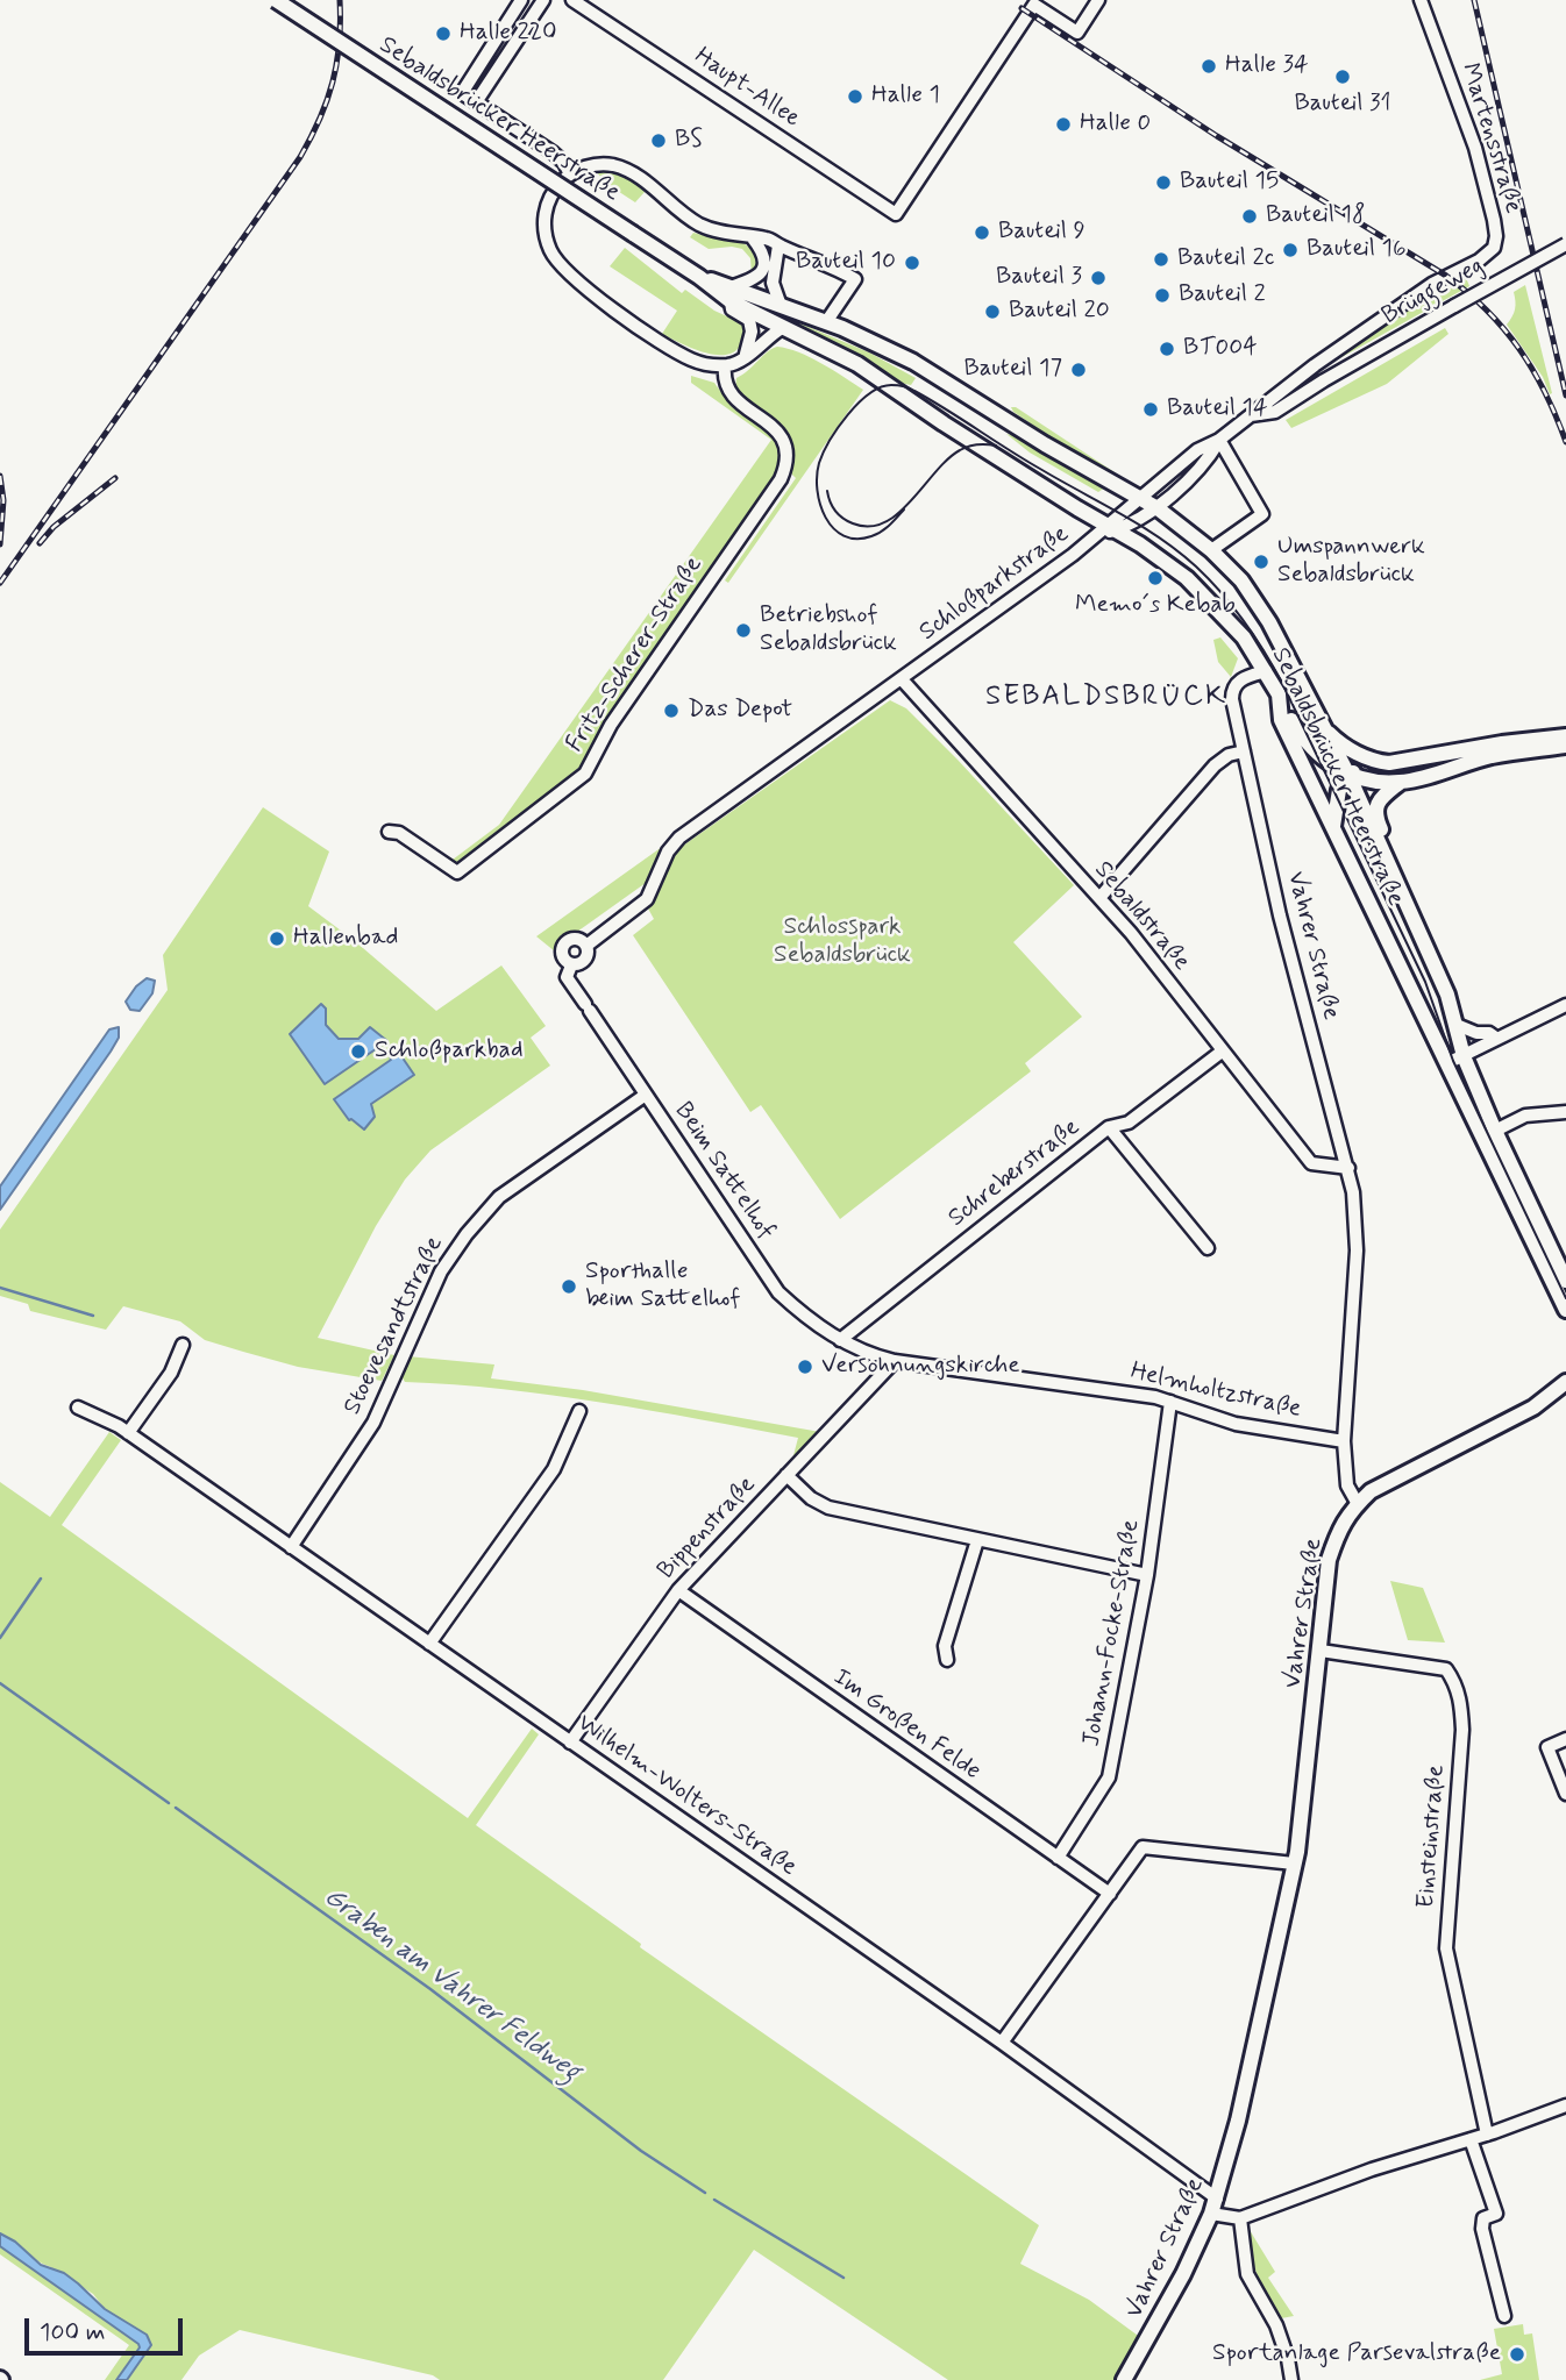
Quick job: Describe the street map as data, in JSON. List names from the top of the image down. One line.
{"streets":{"main road":["Sebaldsbrücker Heerstraße","Vahrer Straße"],"street":["Haupt-Allee","Martensstraße","Brüggeweg","Schloßparkstraße","Fritz-Scherer-Straße","Sebaldstraße","Beim Sattelhof","Schreberstraße","Stoevesandtstraße","Helmholtzstraße","Bippenstraße","Johann-Focke-Straße","Im Großen Felde","Wilhelm-Wolters-Straße","Einsteinstraße"]},"crossings":[["Sebaldsbrücker Heerstraße","Brüggeweg"],["Sebaldsbrücker Heerstraße","Schloßparkstraße"],["Sebaldsbrücker Heerstraße","Vahrer Straße"],["Martensstraße","Brüggeweg"],["Brüggeweg","Schloßparkstraße"],["Schloßparkstraße","Sebaldstraße"],["Schloßparkstraße","Beim Sattelhof"],["Sebaldstraße","Vahrer Straße"],["Sebaldstraße","Schreberstraße"],["Vahrer Straße","Helmholtzstraße"],["Vahrer Straße","Wilhelm-Wolters-Straße"],["Vahrer Straße","Einsteinstraße"],["Beim Sattelhof","Schreberstraße"],["Beim Sattelhof","Stoevesandtstraße"],["Beim Sattelhof","Helmholtzstraße"],["Schreberstraße","Helmholtzstraße"],["Stoevesandtstraße","Wilhelm-Wolters-Straße"],["Helmholtzstraße","Bippenstraße"],["Helmholtzstraße","Johann-Focke-Straße"],["Bippenstraße","Im Großen Felde"],["Bippenstraße","Wilhelm-Wolters-Straße"],["Johann-Focke-Straße","Im Großen Felde"]],"districts":["SEBALDSBRÜCK"],"water":["Graben am Vahrer Feldweg"],"parks":["Schlosspark Sebaldsbrück"],"places":["Halle 220","Halle 34","Bauteil 31","Halle 1","Halle 0","BS","Bauteil 15","Bauteil 18","Bauteil 9","Bauteil 16","Bauteil 2c","Bauteil 10","Bauteil 3","Bauteil 2","Bauteil 20","BT004","Bauteil 17","Bauteil 14","Umspannwerk Sebaldsbrück","Memo´s Kebab","Betriebshof Sebaldsbrück","Das Depot","Hallenbad","Schloßparkbad","Sporthalle beim Sattelhof","Versöhnungskirche","Sportanlage Parsevalstraße"],"scale_bar":"100 m"}
